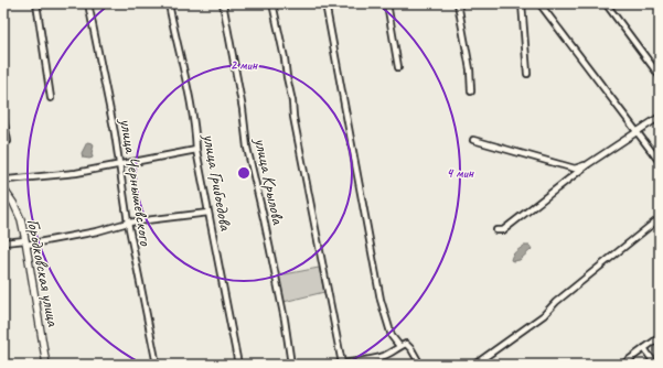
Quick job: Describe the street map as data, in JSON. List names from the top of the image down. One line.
{"streets":{"main road":["Городковская улица"],"street":["улица Крылова","улица Чернышевского","улица Грибоедова"]},"rings":["2 мин","4 мин"]}
